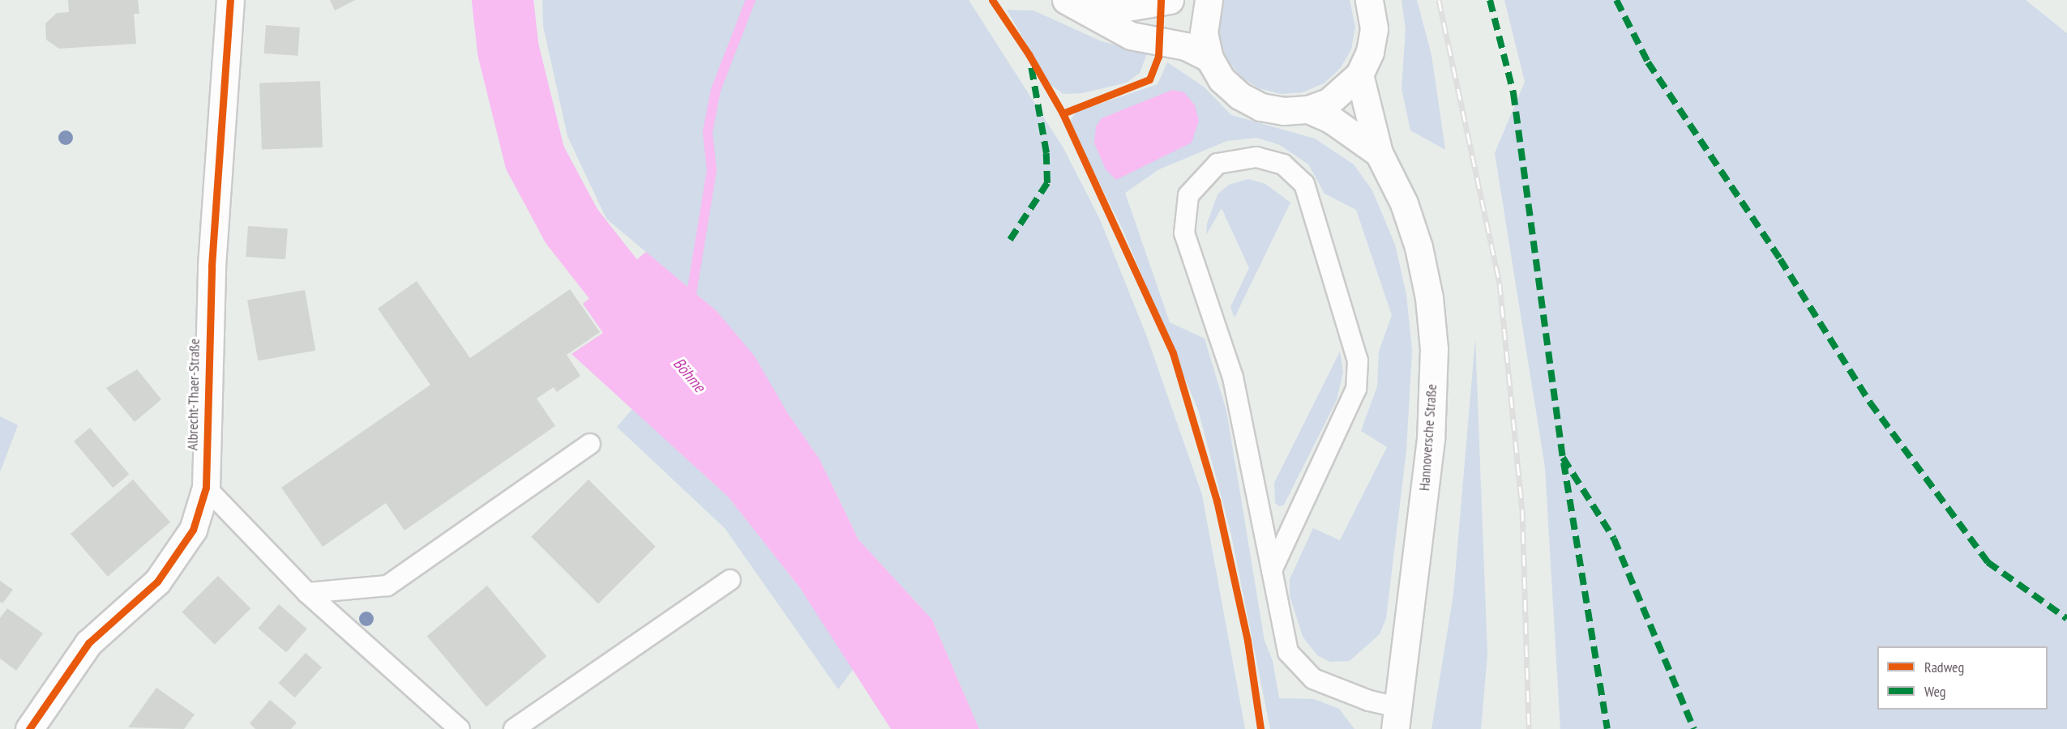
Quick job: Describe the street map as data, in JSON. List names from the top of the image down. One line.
{"streets":{"main road":["Albrecht-Thaer-Straße","Hannoversche Straße"]},"water":["Böhme"],"legend":["Radweg","Weg"]}
